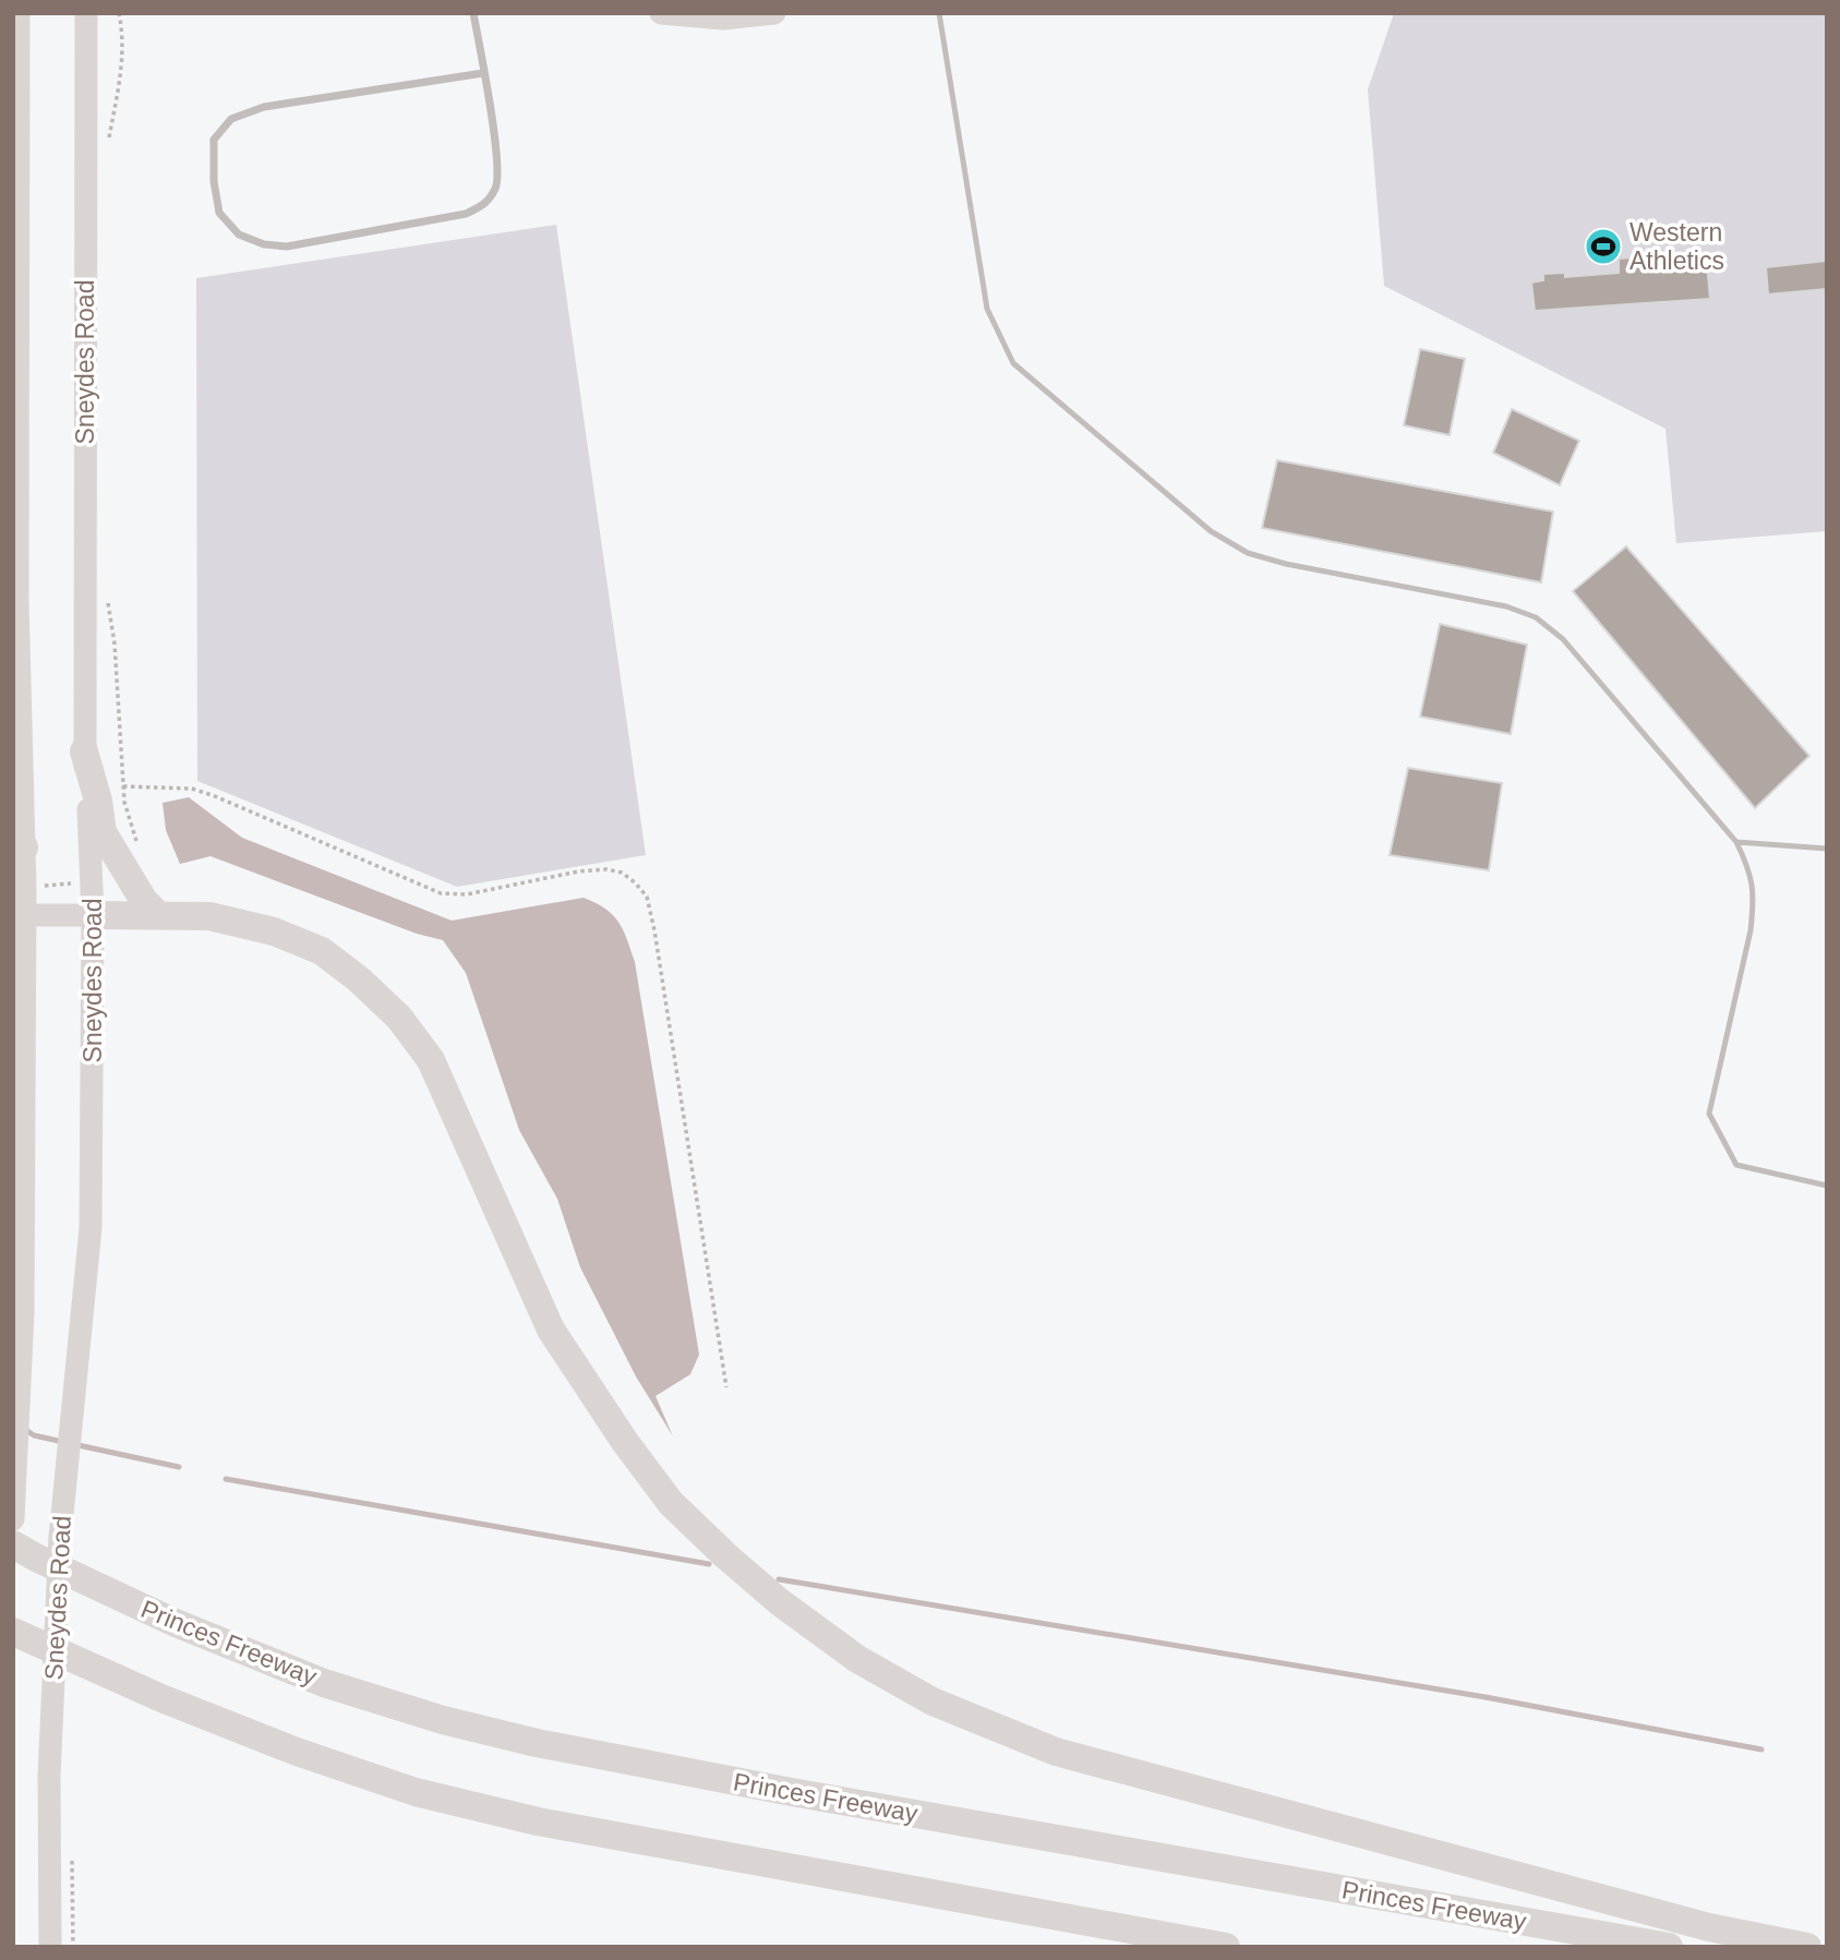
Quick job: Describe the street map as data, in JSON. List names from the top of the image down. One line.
{"streets":{"highway":["Princes Freeway"],"main road":["Sneydes Road"]},"places":{"sports":["Western Athletics"]}}
